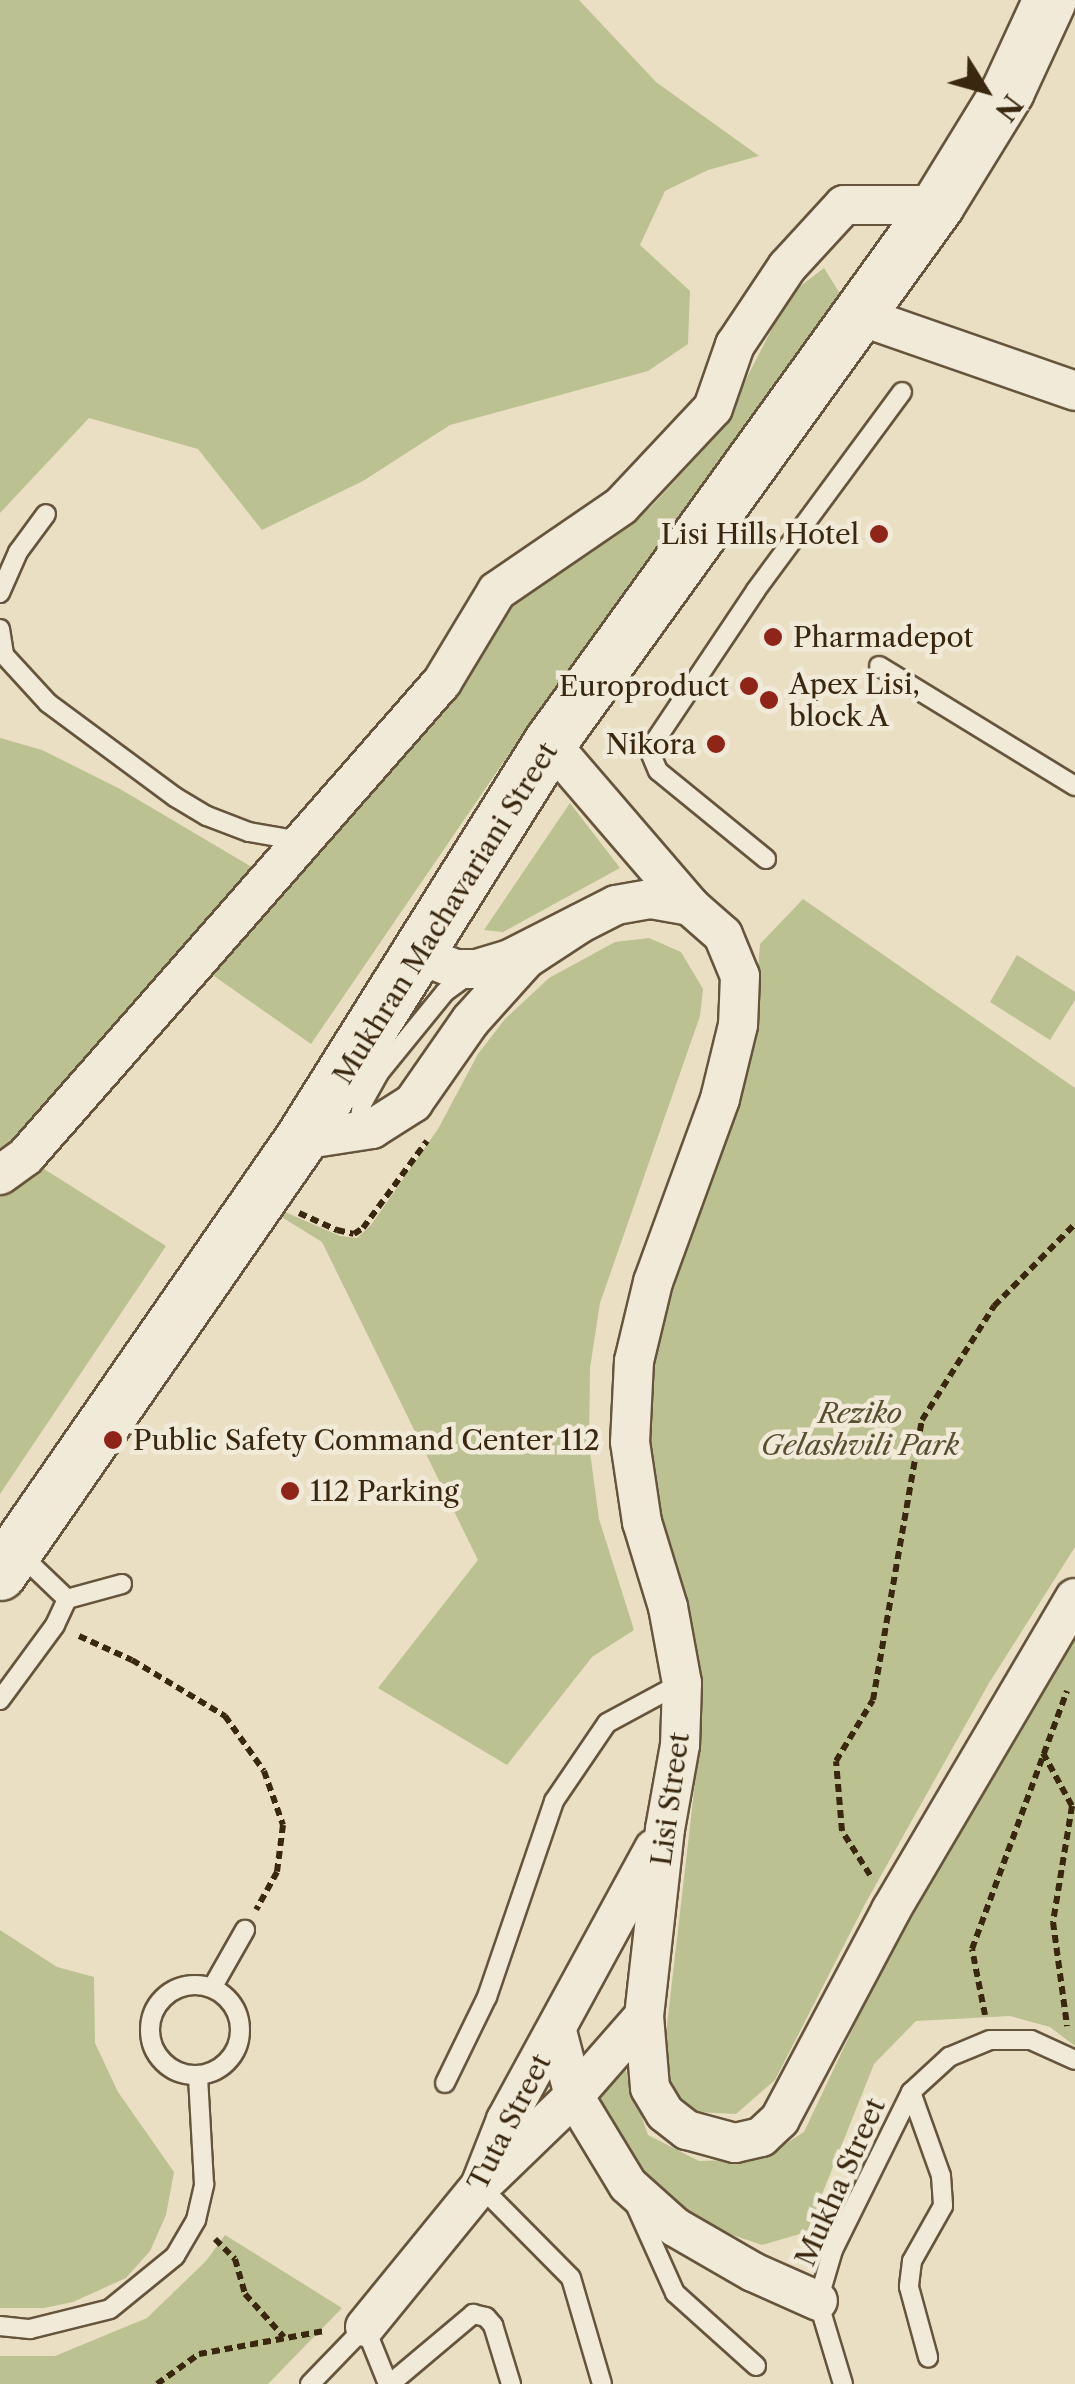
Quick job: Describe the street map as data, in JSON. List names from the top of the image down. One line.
{"streets":{"main road":["Mukhran Machavariani Street"],"street":["Lisi Street","Tuta Street"],"lane":["Mukha Street"]},"crossings":[["Mukhran Machavariani Street","Lisi Street"],["Lisi Street","Tuta Street"]],"parks":["Reziko Gelashvili Park"],"places":["Lisi Hills Hotel","Pharmadepot","Europroduct","Apex Lisi, block A","Nikora","Public Safety Command Center 112","112 Parking"],"north":"bottom right"}
